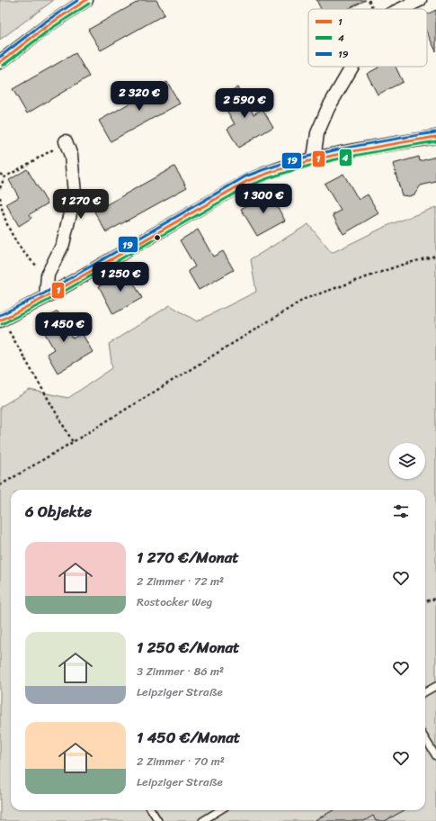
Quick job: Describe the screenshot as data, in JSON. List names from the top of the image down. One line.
{"lines":["transit line 1","transit line 19","transit line 4"],"legend":["1","4","19"],"page":{"price":["2 320 €","2 590 €","1 300 €","1 270 €","1 250 €","1 450 €"],"heading":"6 Objekte","list":[{"name":"1 270 €/Monat","note":"2 Zimmer · 72 m² · Rostocker Weg"},{"name":"1 250 €/Monat","note":"3 Zimmer · 86 m² · Leipziger Straße"},{"name":"1 450 €/Monat","note":"2 Zimmer · 70 m² · Leipziger Straße"}]}}
